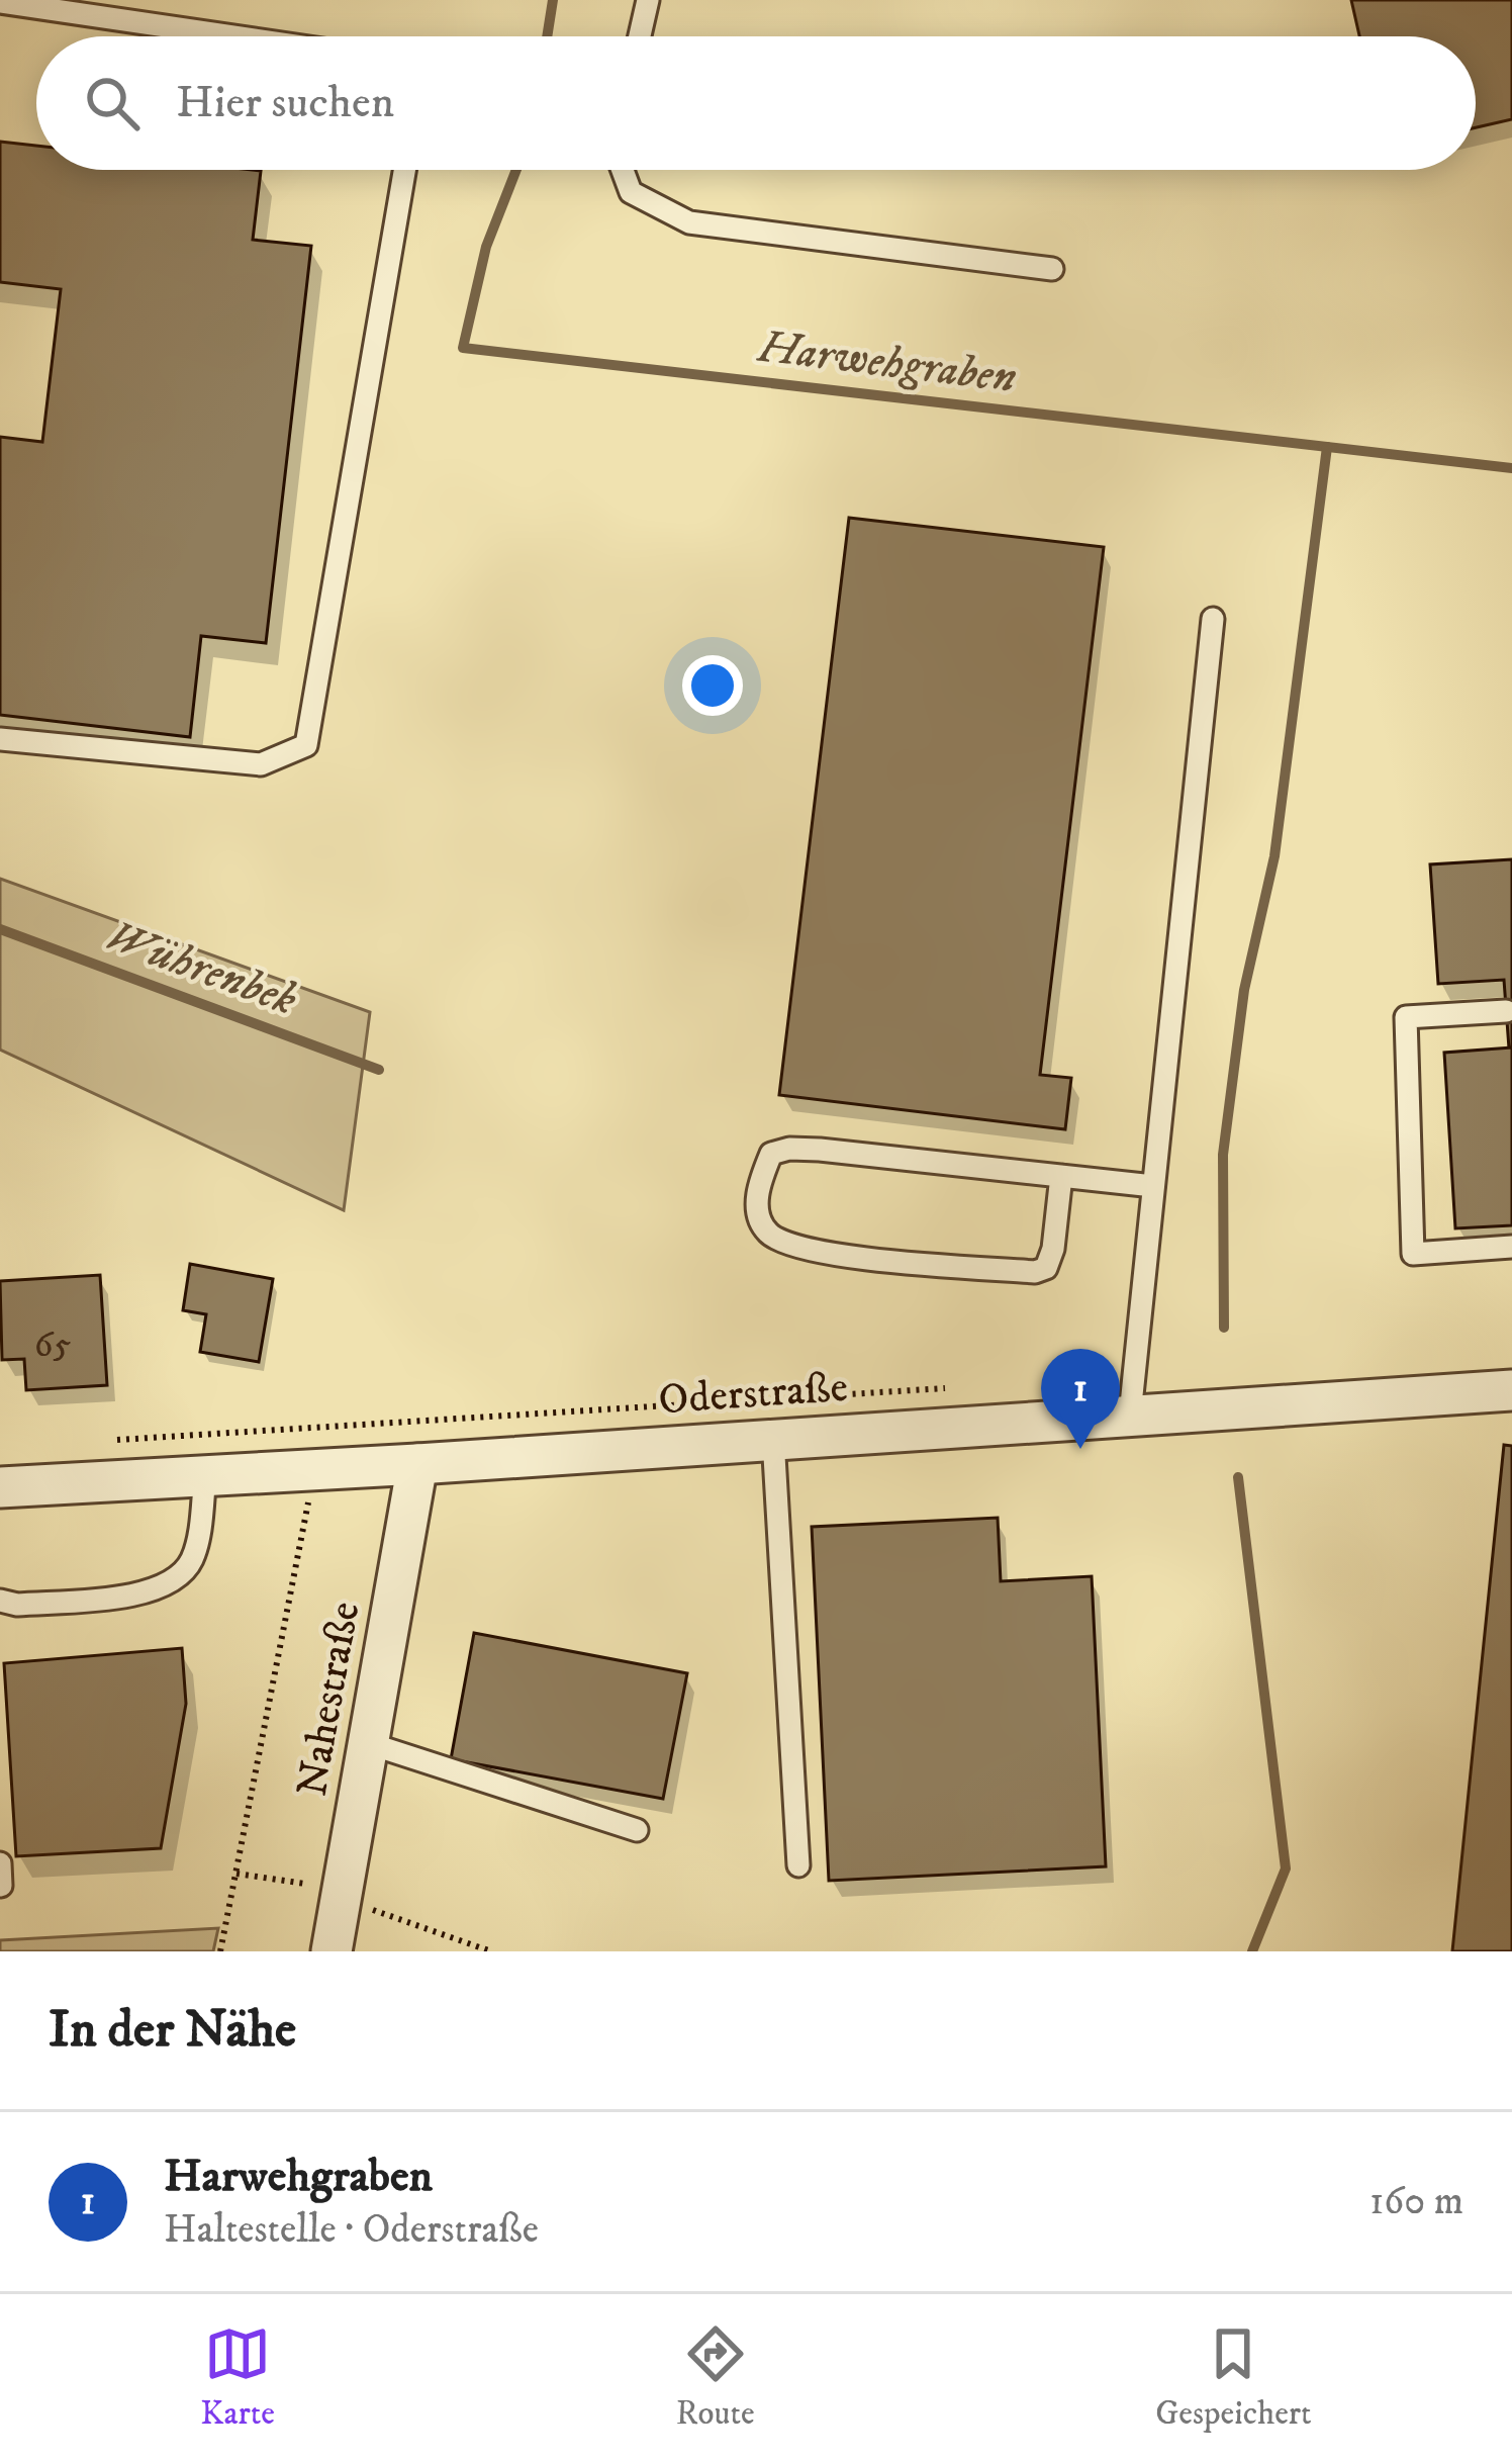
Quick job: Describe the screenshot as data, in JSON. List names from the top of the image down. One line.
{"streets":{"street":["Oderstraße","Nahestraße"]},"crossings":[["Oderstraße","Nahestraße"]],"water":["Harwehgraben","Wührenbek"],"house_numbers":["65"],"page":{"search":"Hier suchen","pins":"1","heading":"In der Nähe","list":[{"mark":"1","name":"Harwehgraben","note":"Haltestelle · Oderstraße","value":"160 m"}],"nav":["Karte","Route","Gespeichert"]}}
